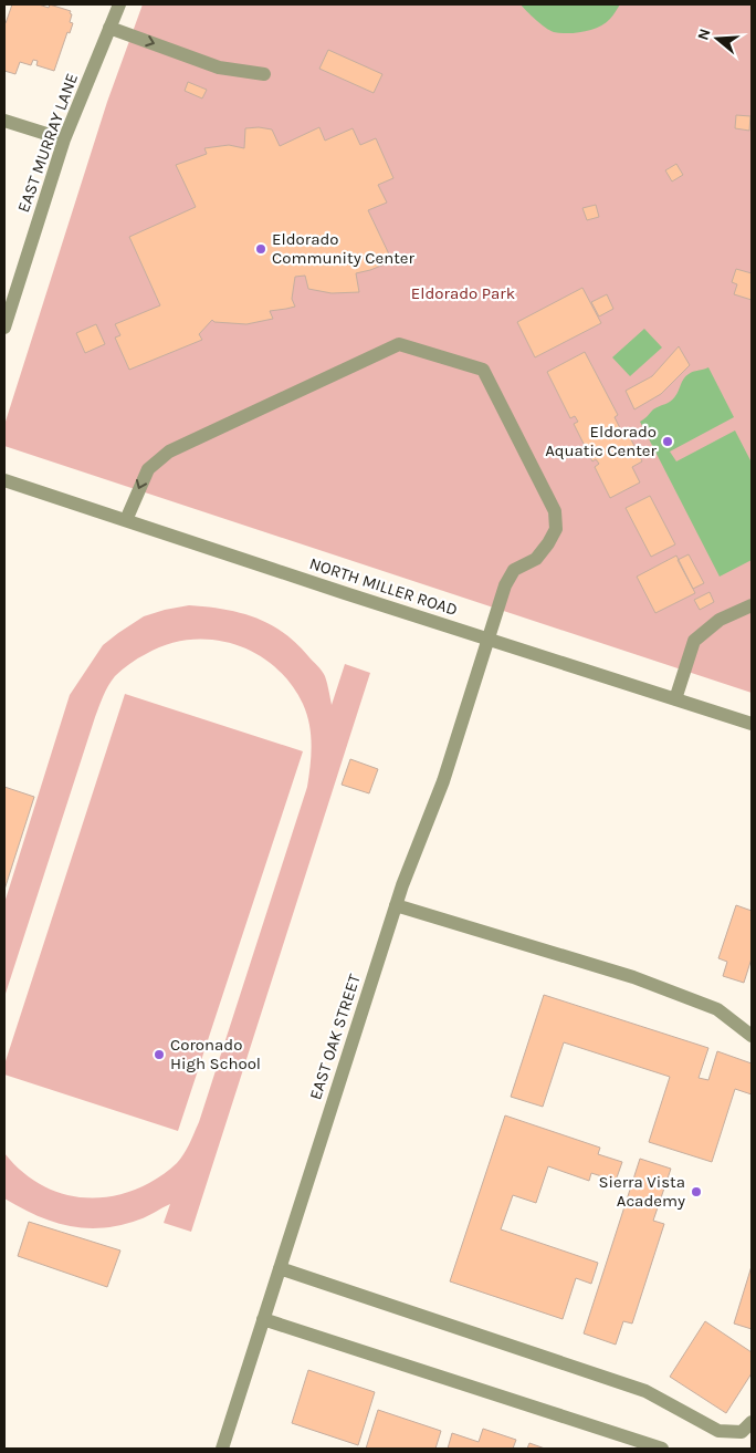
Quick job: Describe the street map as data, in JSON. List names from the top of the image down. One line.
{"streets":{"street":["EAST MURRAY LANE","NORTH MILLER ROAD","EAST OAK STREET"]},"crossings":[["NORTH MILLER ROAD","EAST OAK STREET"]],"parks":["Eldorado Park"],"places":["Eldorado Community Center","Eldorado Aquatic Center","Coronado High School","Sierra Vista Academy"],"north":"left"}
